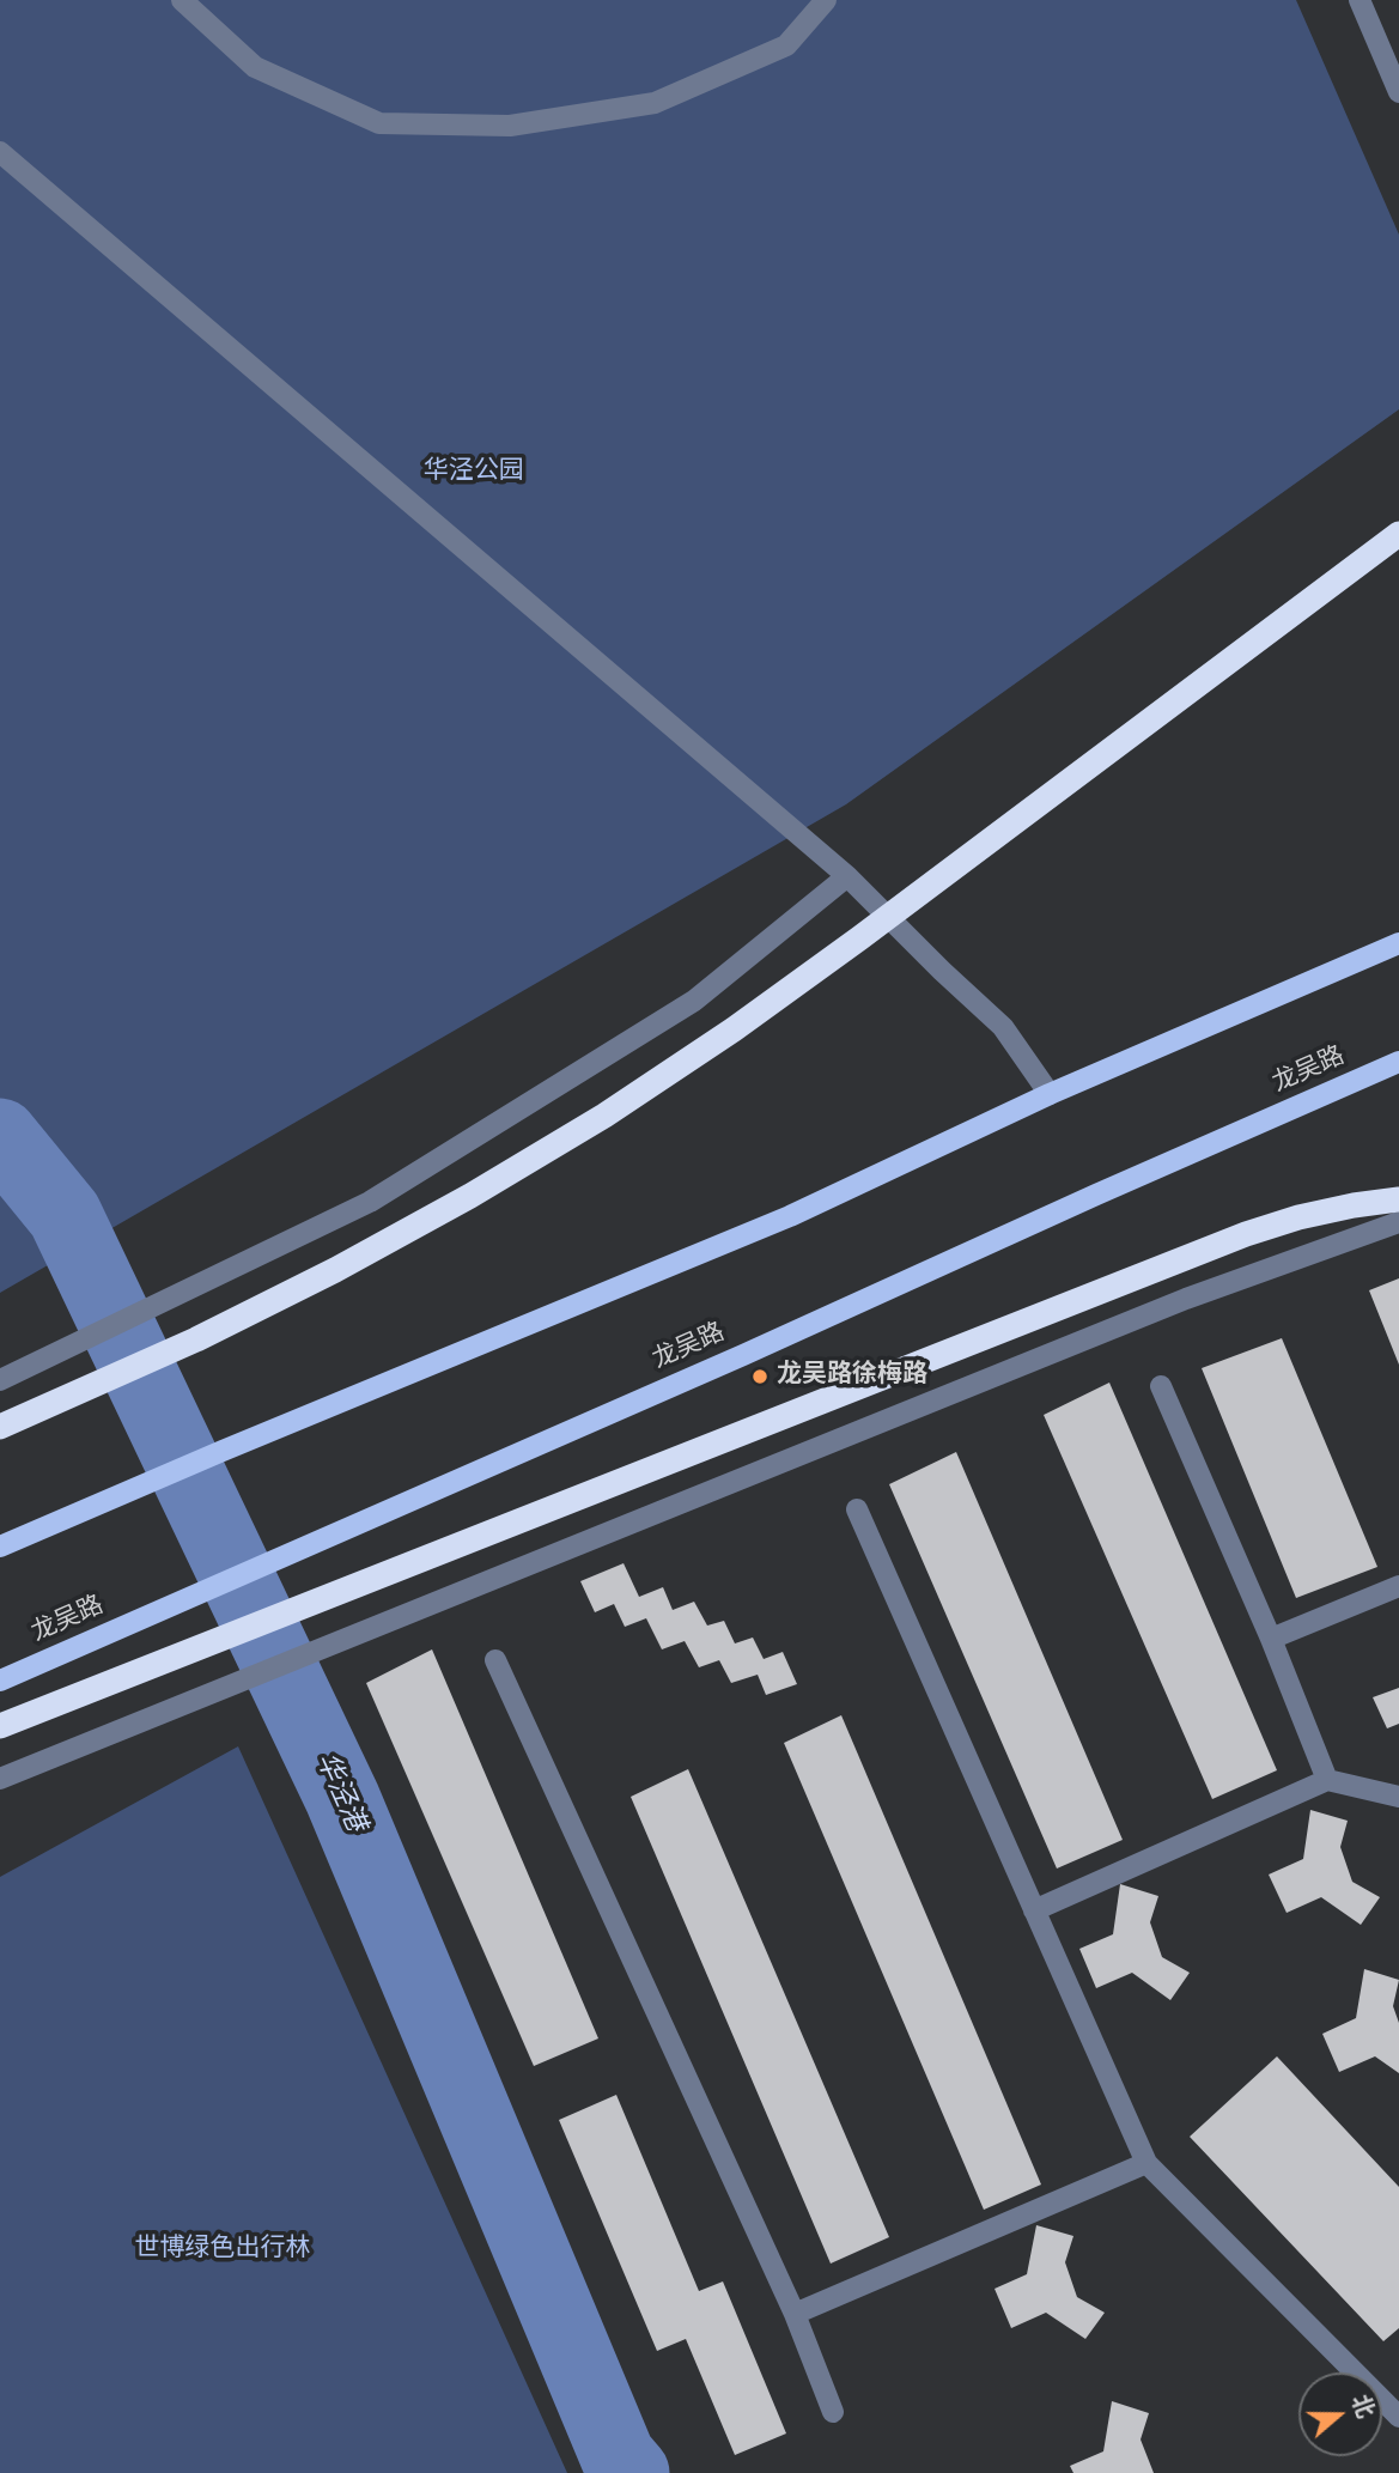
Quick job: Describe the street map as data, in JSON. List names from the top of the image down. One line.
{"streets":{"main road":["龙吴路"]},"water":["华泾港"],"parks":["华泾公园","世博绿色出行林"],"places":["龙吴路徐梅路"],"north":"right"}
